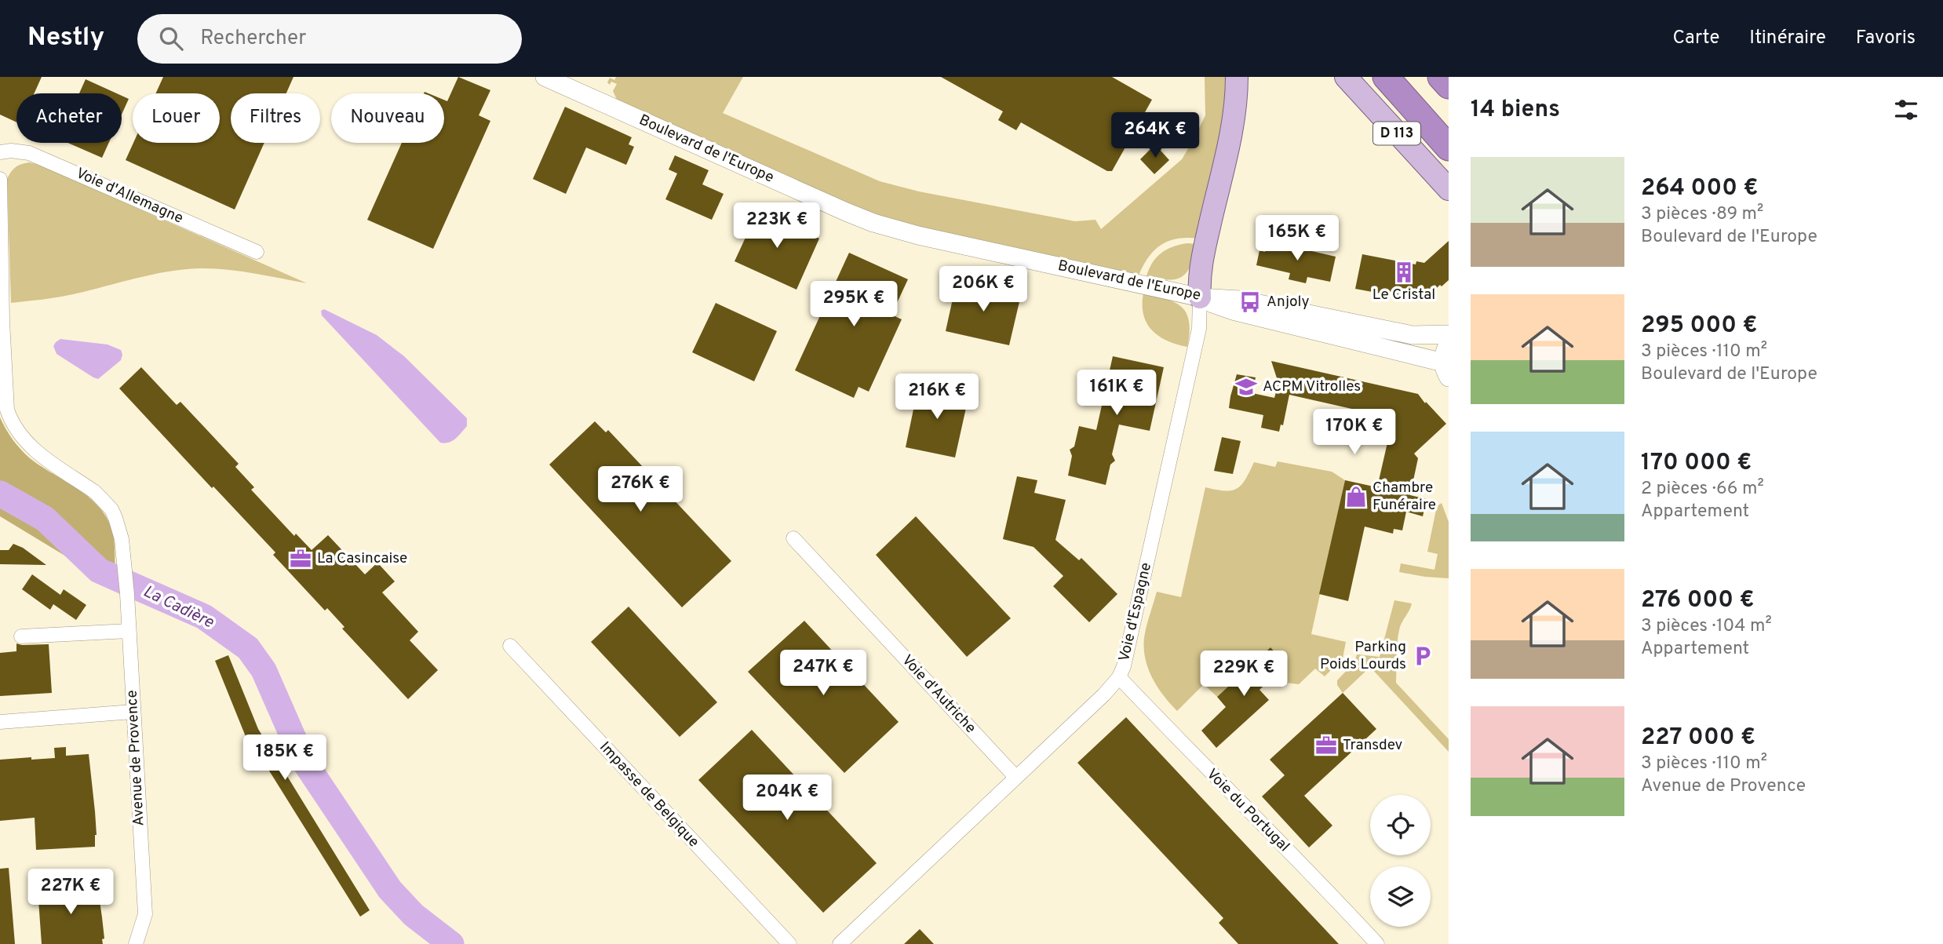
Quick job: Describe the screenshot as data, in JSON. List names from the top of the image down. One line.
{"streets":{"main road":["D 113"],"street":["Boulevard de l'Europe","Voie d'Allemagne","Voie d'Espagne","Voie d'Autriche","Avenue de Provence","Impasse de Belgique","Voie du Portugal"]},"crossings":[["Boulevard de l'Europe","Voie d'Espagne"],["Voie d'Espagne","Voie d'Autriche"],["Voie d'Espagne","Voie du Portugal"]],"water":["La Cadière"],"places":{"building":["Le Cristal"],"bus stop":["Anjoly"],"school or university":["ACPM Vitrolles"],"shop":["Chambre Funéraire"],"office":["La Casincaise","Transdev"],"parking":["Parking Poids Lourds"]},"page":{"header":"Nestly","search":"Rechercher","nav":["Carte","Itinéraire","Favoris"],"heading":"14 biens","chip":["Acheter","Louer","Filtres","Nouveau"],"price":["264K €","223K €","165K €","206K €","295K €","161K €","216K €","170K €","276K €","247K €","229K €","185K €","204K €","227K €"],"list":[{"name":"264 000 €","note":"3 pièces · 89 m² · Boulevard de l'Europe"},{"name":"295 000 €","note":"3 pièces · 110 m² · Boulevard de l'Europe"},{"name":"170 000 €","note":"2 pièces · 66 m² · Appartement"},{"name":"276 000 €","note":"3 pièces · 104 m² · Appartement"},{"name":"227 000 €","note":"3 pièces · 110 m² · Avenue de Provence"}]}}
